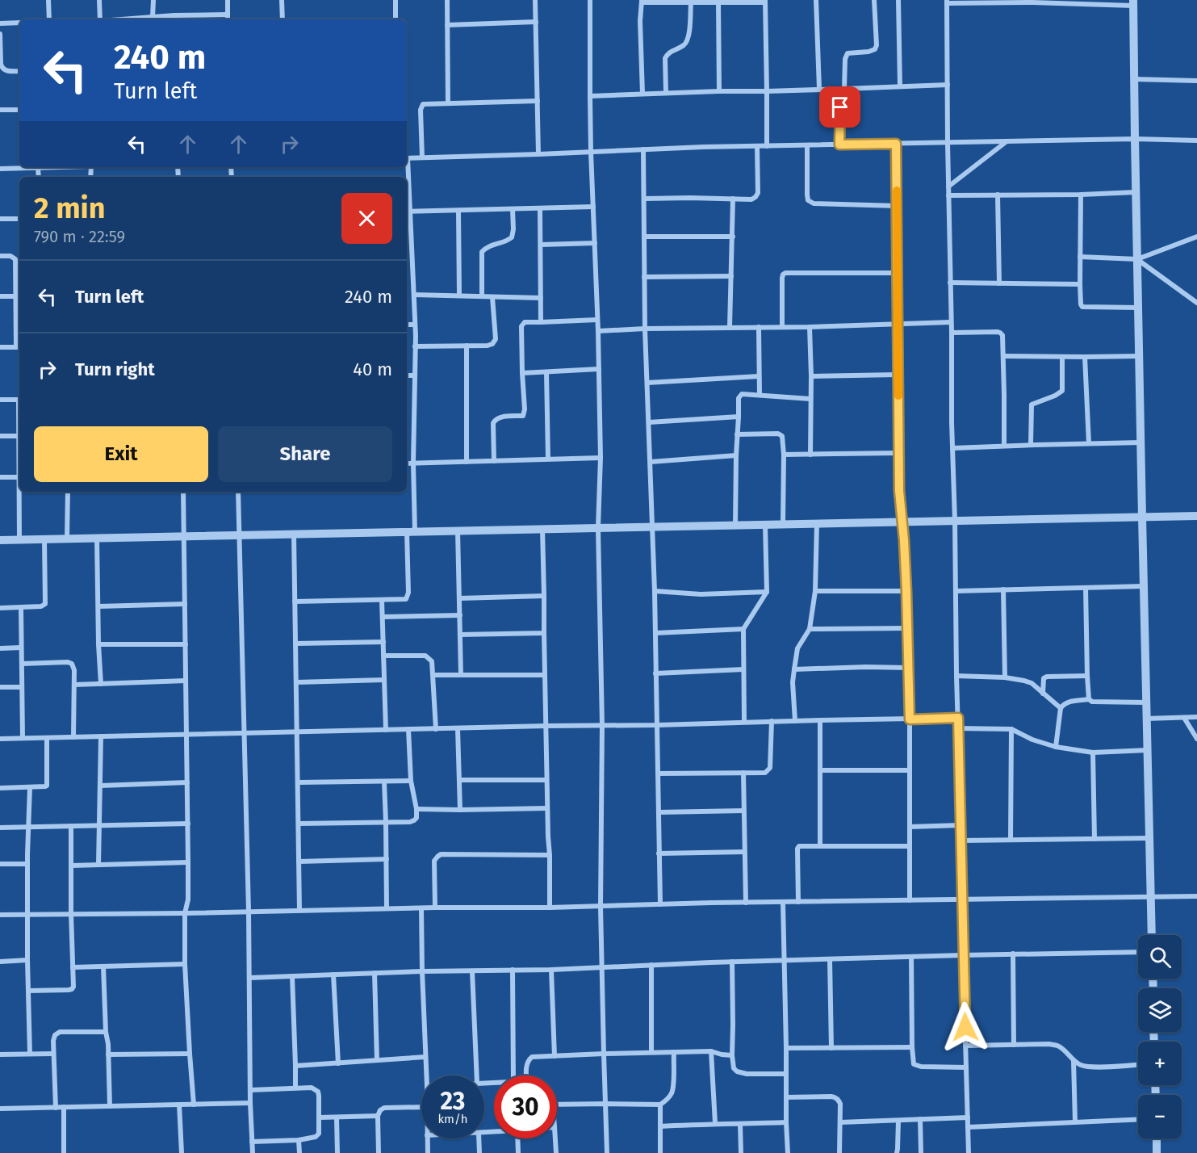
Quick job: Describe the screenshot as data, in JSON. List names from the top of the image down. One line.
{"page":{"turn":["240 m","Turn left"],"heading":["2 min","790 m · 22:59"],"list":[{"name":"Turn left","value":"240 m"},{"name":"Turn right","value":"40 m"}],"buttons":["Exit","Share"],"map_buttons":["+","−"],"speed":"23 km/h","limit":"30"}}
